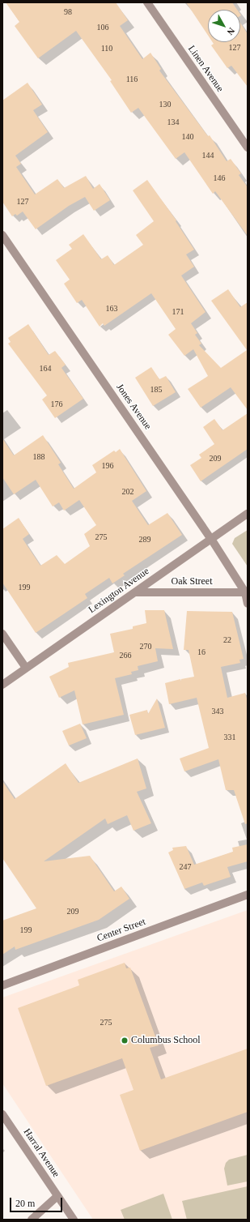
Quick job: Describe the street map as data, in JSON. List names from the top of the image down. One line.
{"streets":{"street":["Linen Avenue","Jones Avenue","Oak Street","Lexington Avenue","Center Street","Harral Avenue"]},"crossings":[["Jones Avenue","Oak Street"],["Jones Avenue","Lexington Avenue"],["Oak Street","Lexington Avenue"]],"places":["Columbus School"],"house_numbers":["98","106","127","110","116","130","134","140","144","146","127","163","171","164","185","176","188","209","196","202","275","289","199","22","270","16","266","343","331","247","209","199","275"],"scale_bar":"20 m","north":"bottom right"}
